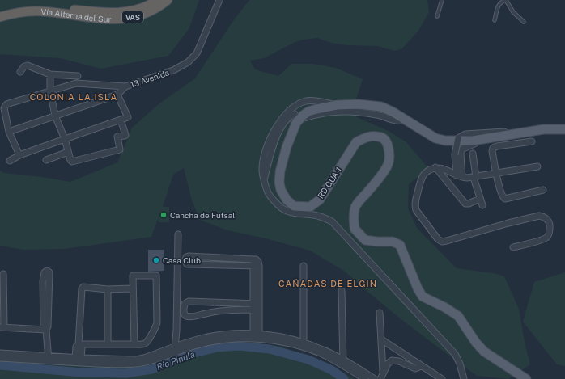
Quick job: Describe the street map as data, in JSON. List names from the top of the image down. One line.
{"streets":{"highway":["Vía Alterna del Sur","VAS"],"main road":["RD GUA-1"],"street":["13 Avenida"]},"districts":["COLONIA LA ISLA","CAÑADAS DE ELGIN"],"water":["Río Pinula"],"places":["Cancha de Futsal","Casa Club"]}
